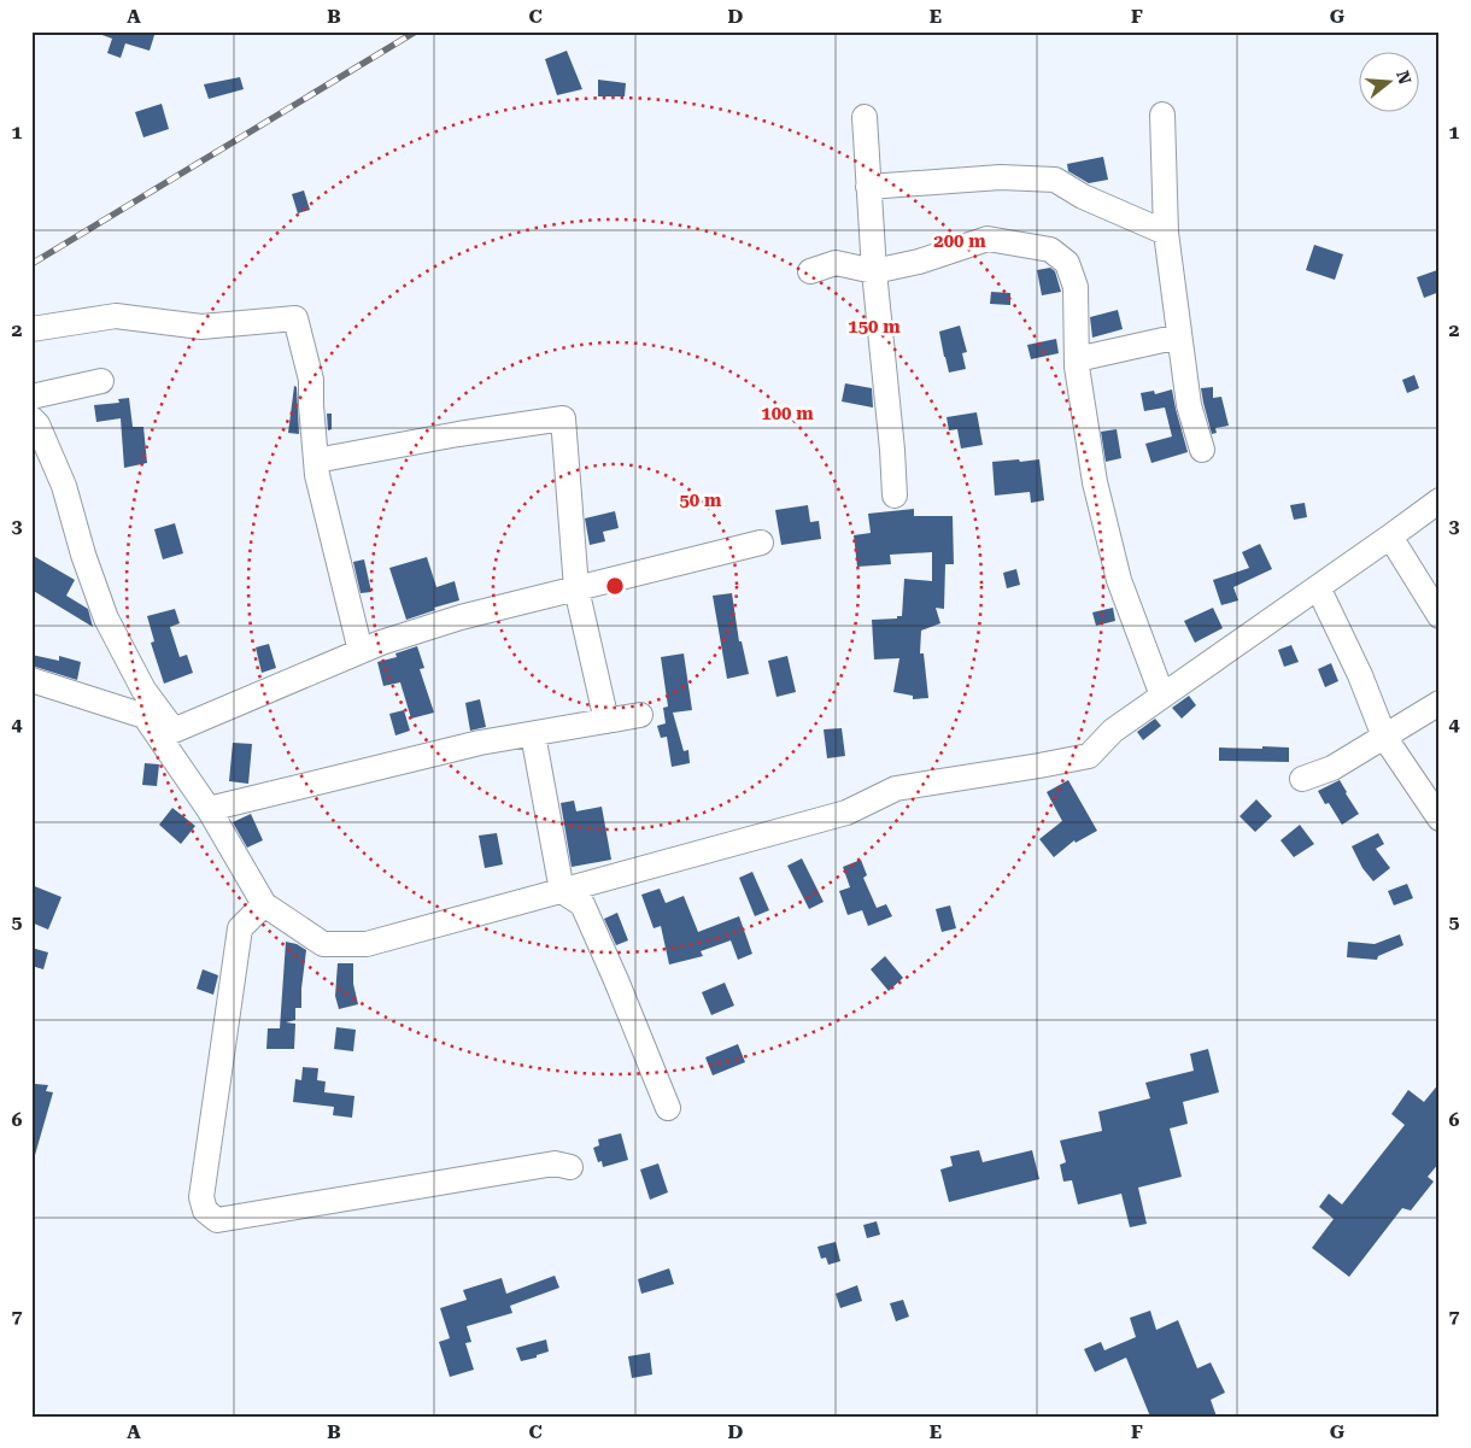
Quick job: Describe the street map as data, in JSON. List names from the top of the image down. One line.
{"north":"right","grid":{"columns":["A","B","C","D","E","F","G"],"rows":["1","2","3","4","5","6","7"]},"rings":["200 m","150 m","100 m","50 m"]}
